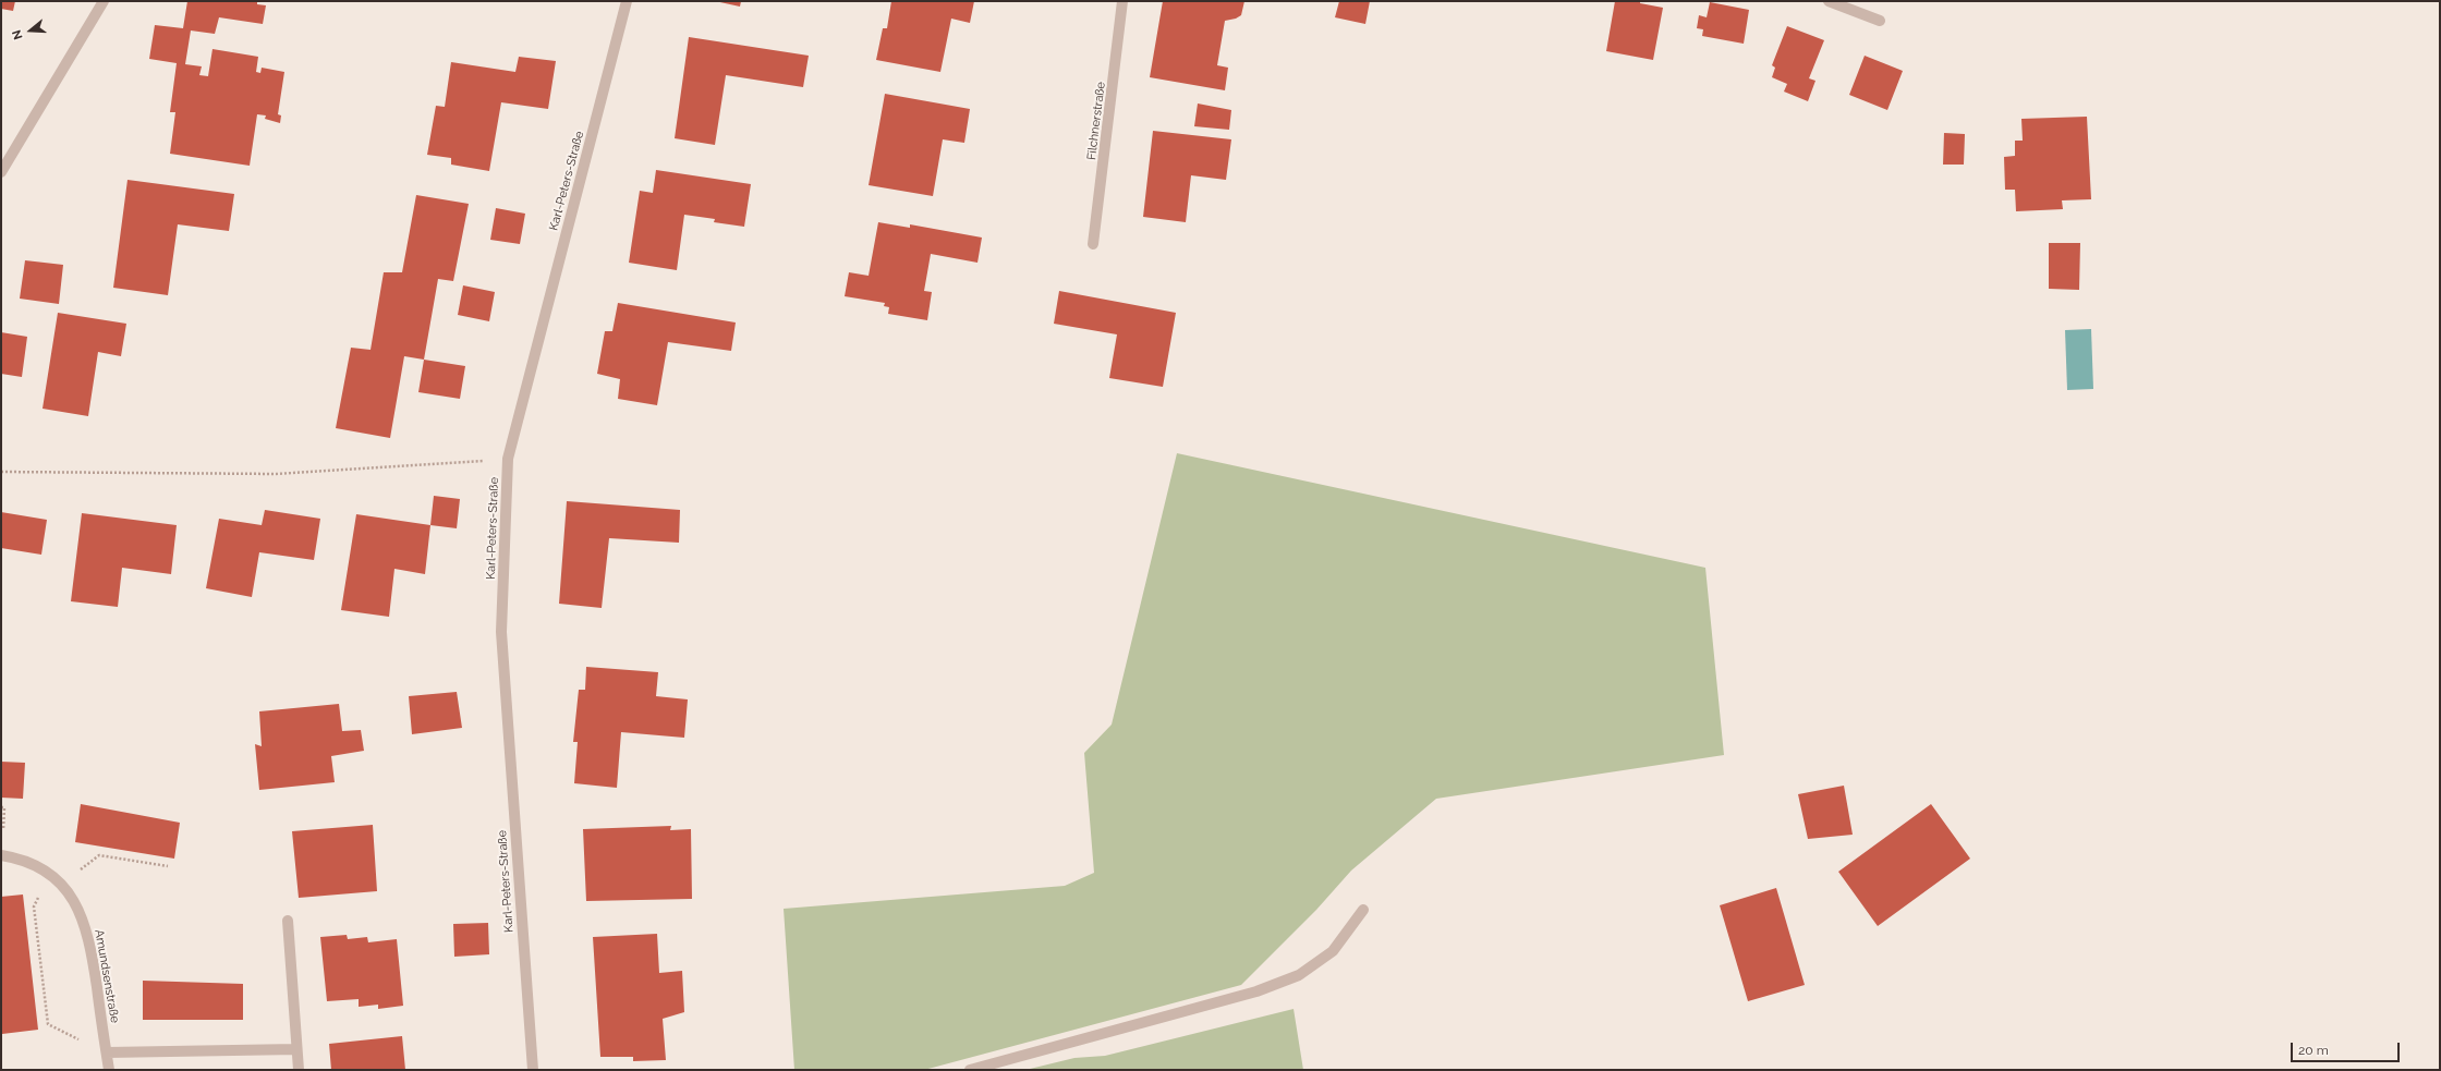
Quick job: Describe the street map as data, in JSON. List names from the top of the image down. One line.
{"streets":{"street":["Filchnerstraße","Karl-Peters-Straße","Amundsenstraße"]},"scale_bar":"20 m","north":"left"}
